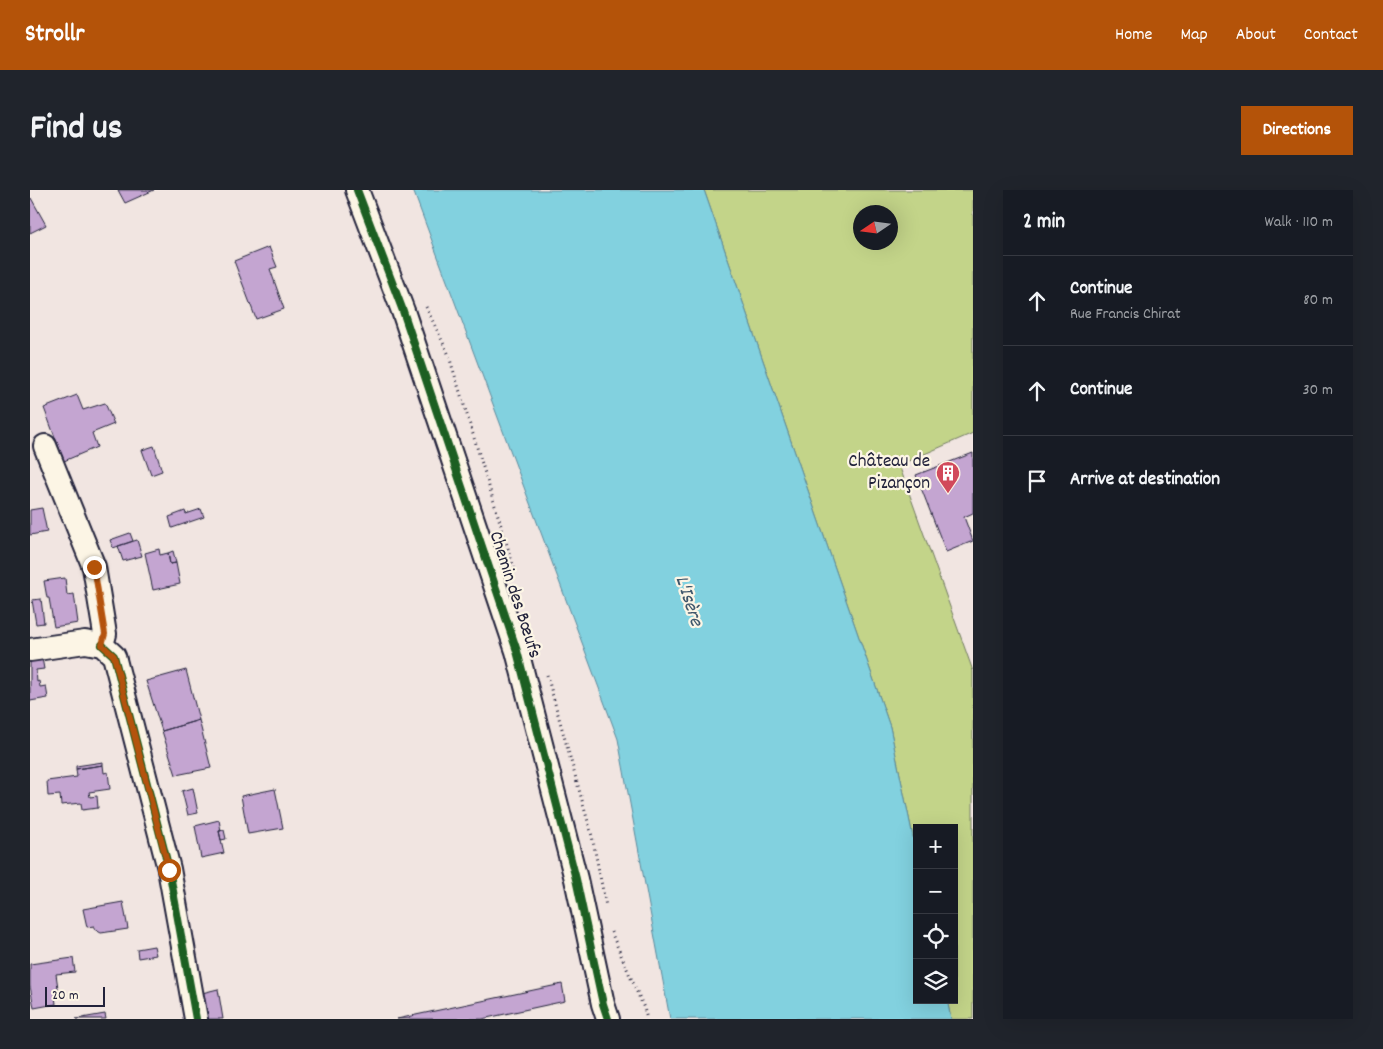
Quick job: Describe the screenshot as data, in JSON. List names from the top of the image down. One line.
{"streets":{"street":["Chemin des Bœufs"]},"water":["L'Isère"],"places":{"building":["Château de Pizançon"]},"scale_bar":"20 m","north":"left","page":{"header":"Strollr","nav":["Home","Map","About","Contact"],"title":"Find us","buttons":"Directions","heading":["2 min","Walk · 110 m"],"list":[["Continue","Rue Francis Chirat","80 m"],["Continue","30 m"],"Arrive at destination"],"map_buttons":["+","−"],"scale":"20 m"}}
